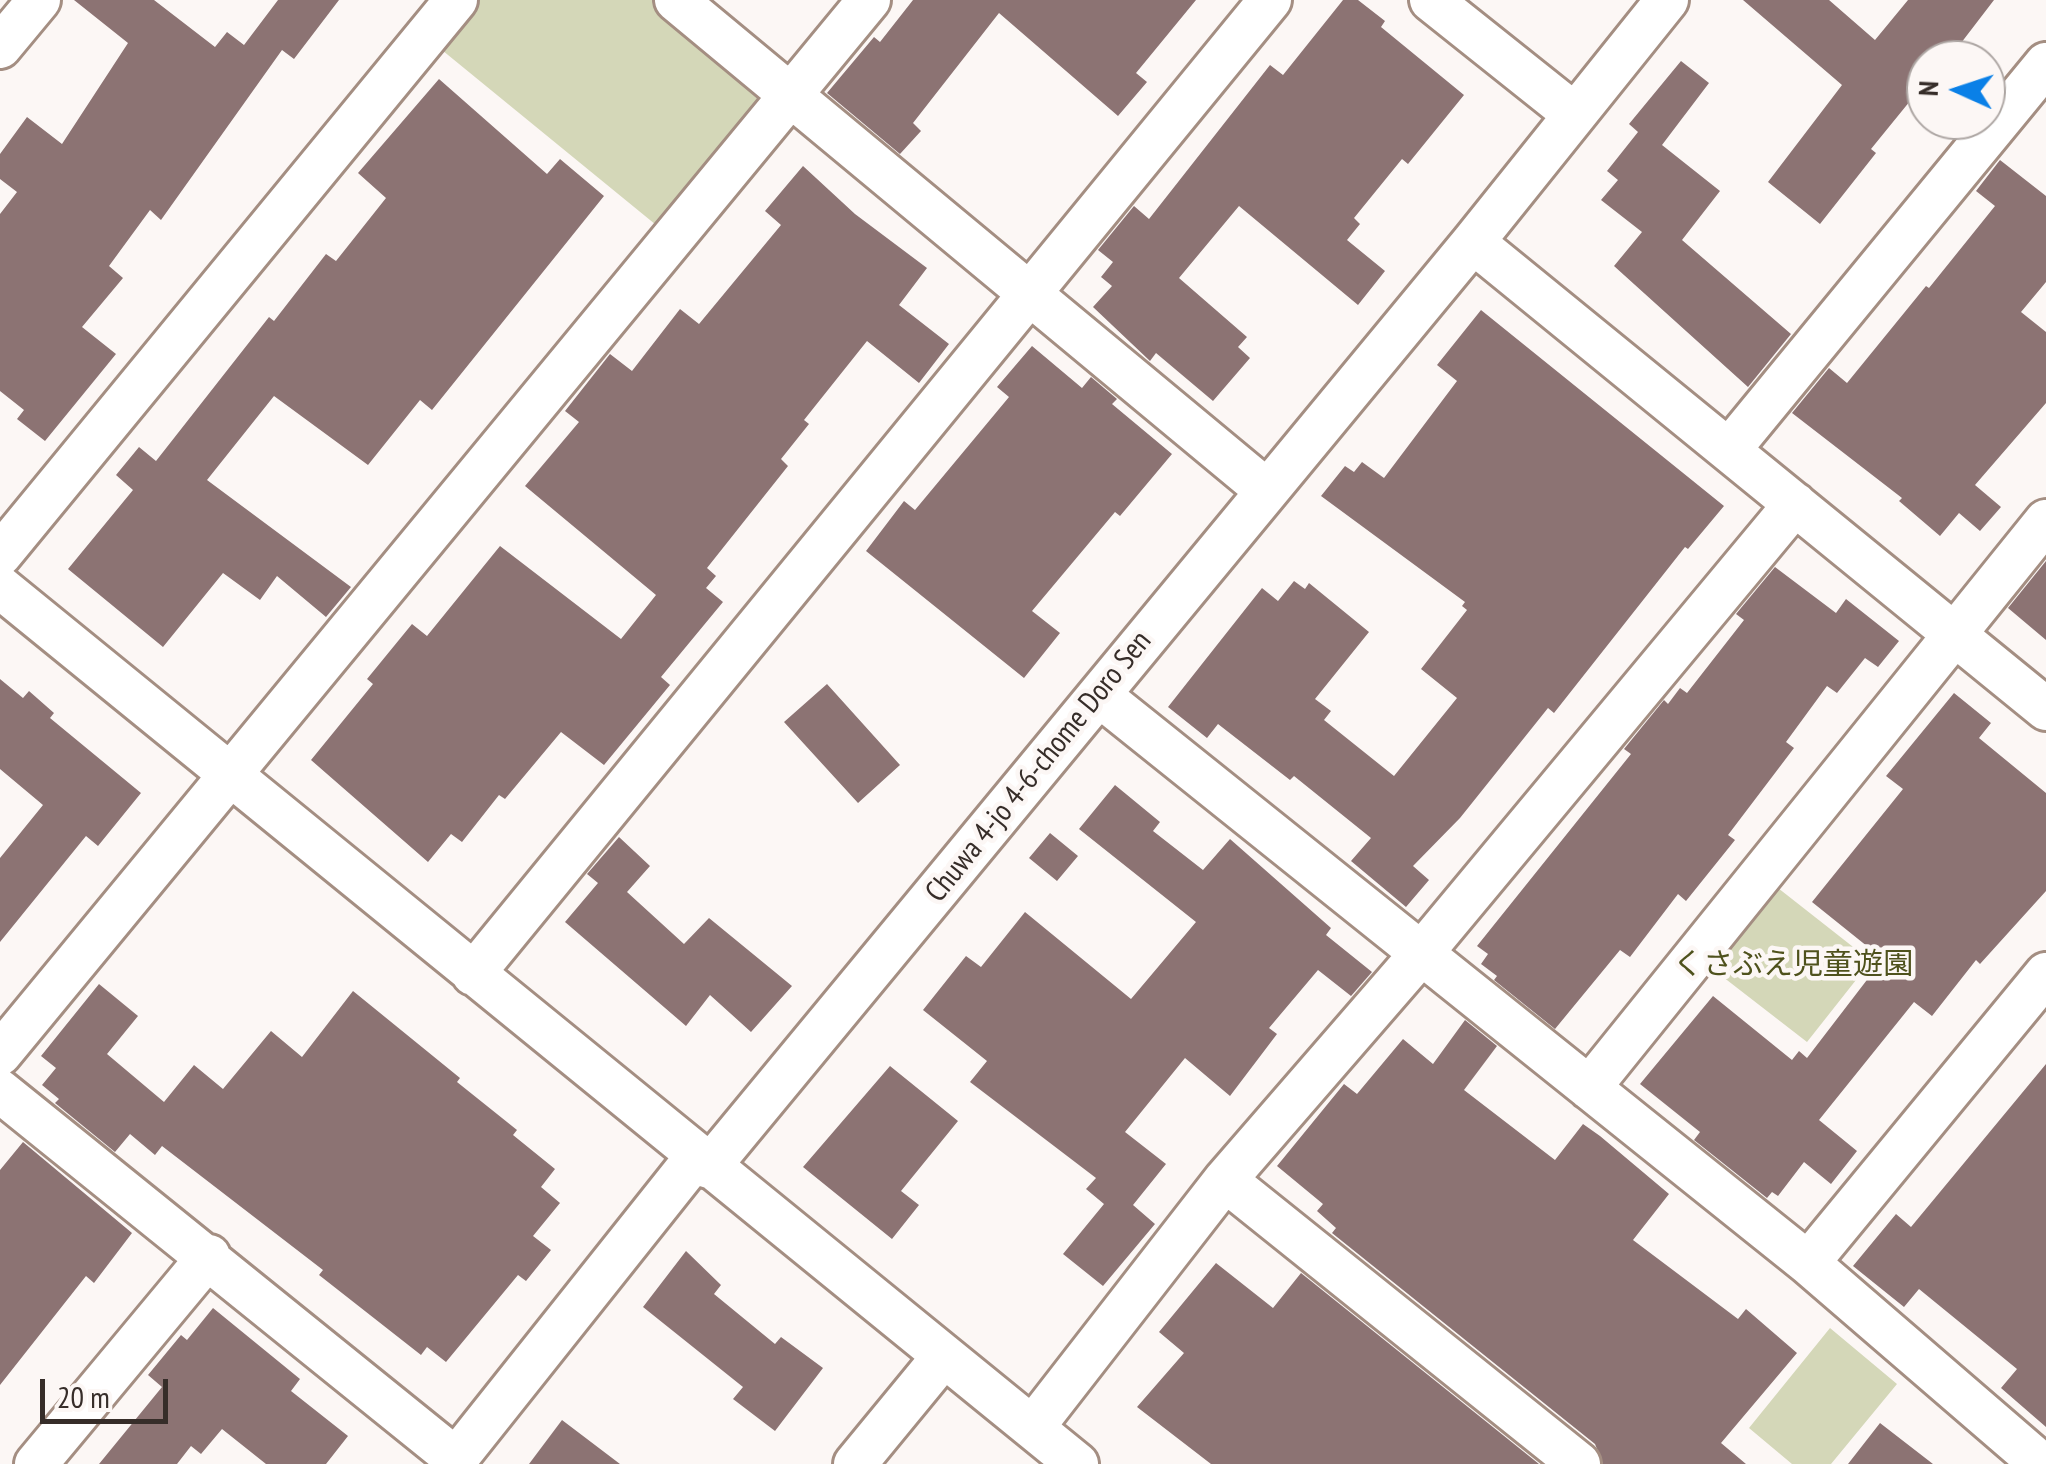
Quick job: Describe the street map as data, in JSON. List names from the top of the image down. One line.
{"streets":{"street":["Chuwa 4-jo 4-6-chome Doro Sen"]},"parks":["くさぶえ児童遊園"],"scale_bar":"20 m","north":"left"}
